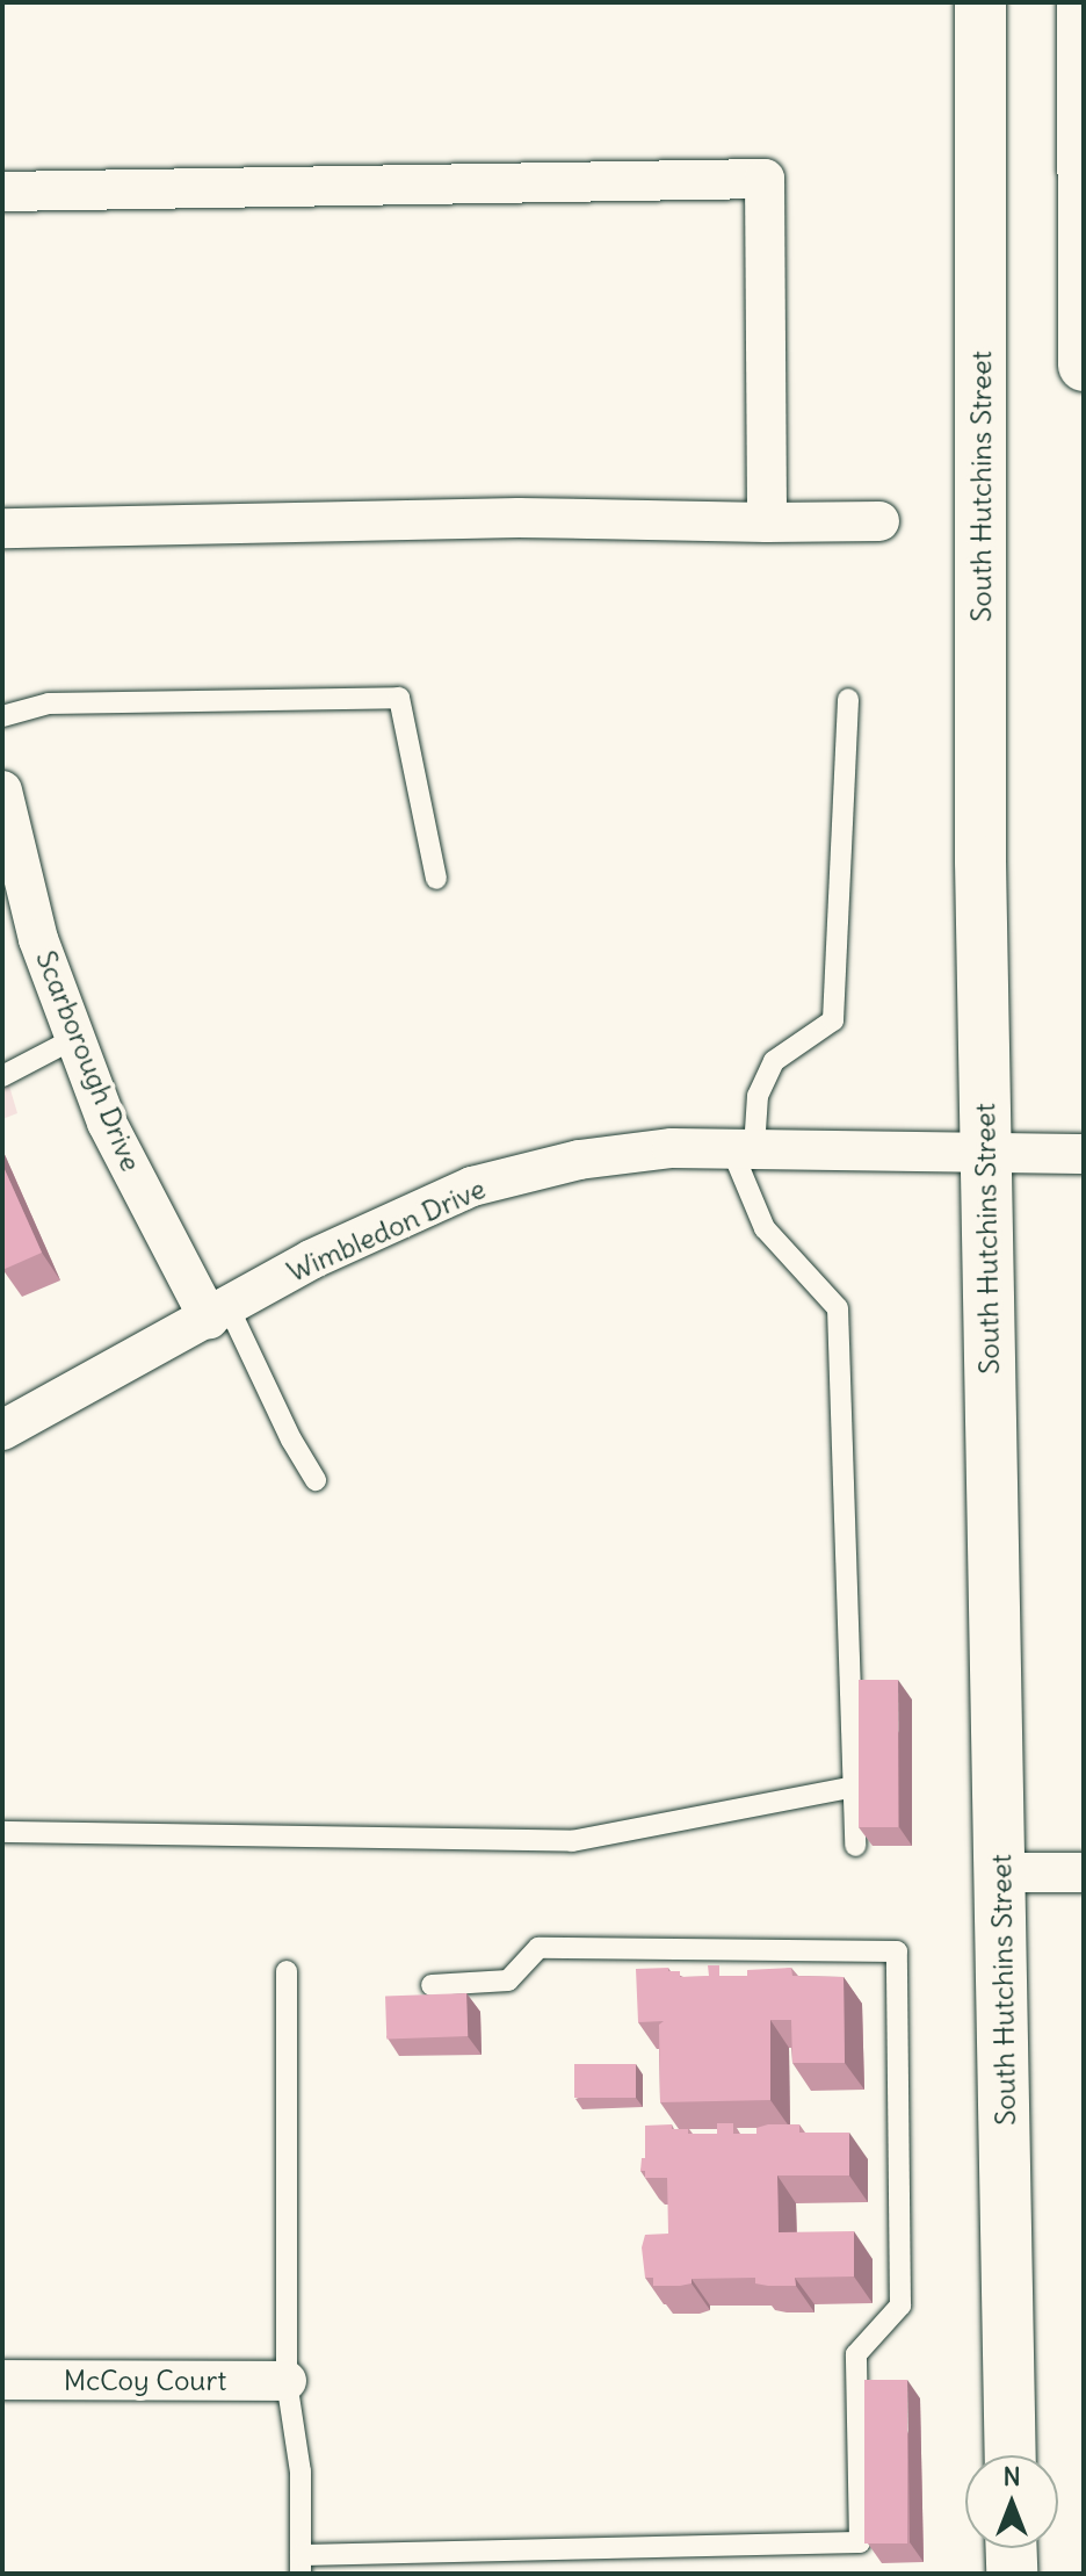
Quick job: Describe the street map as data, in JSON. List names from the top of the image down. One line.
{"streets":{"main road":["South Hutchins Street"],"street":["Scarborough Drive","Wimbledon Drive","McCoy Court"]},"crossings":[["South Hutchins Street","Wimbledon Drive"],["Scarborough Drive","Wimbledon Drive"]],"north":"top"}
